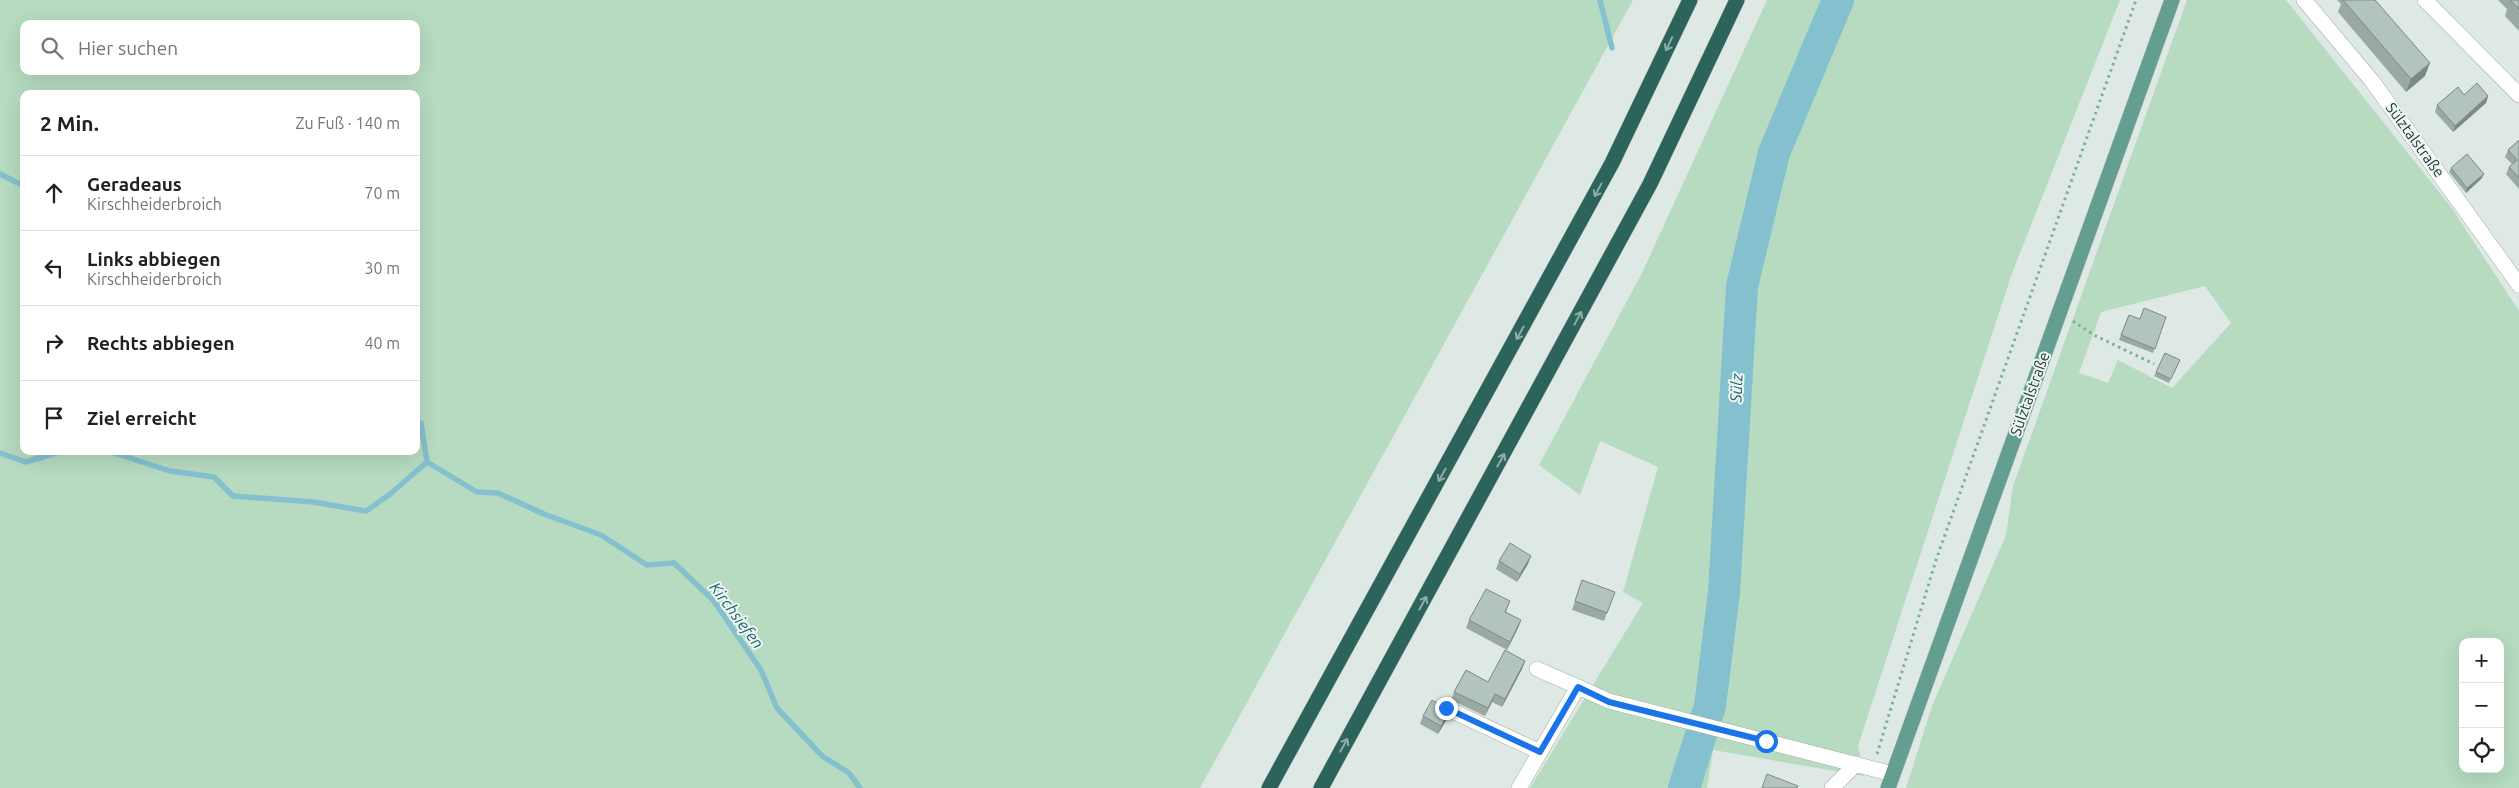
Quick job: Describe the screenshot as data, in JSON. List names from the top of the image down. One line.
{"streets":{"main road":["Sülztalstraße"]},"water":["Sülz","Kirchsiefen"],"page":{"search":"Hier suchen","heading":["2 Min.","Zu Fuß · 140 m"],"list":[["Geradeaus","Kirschheiderbroich","70 m"],["Links abbiegen","Kirschheiderbroich","30 m"],["Rechts abbiegen","40 m"],"Ziel erreicht"],"map_buttons":["+","−"]}}
